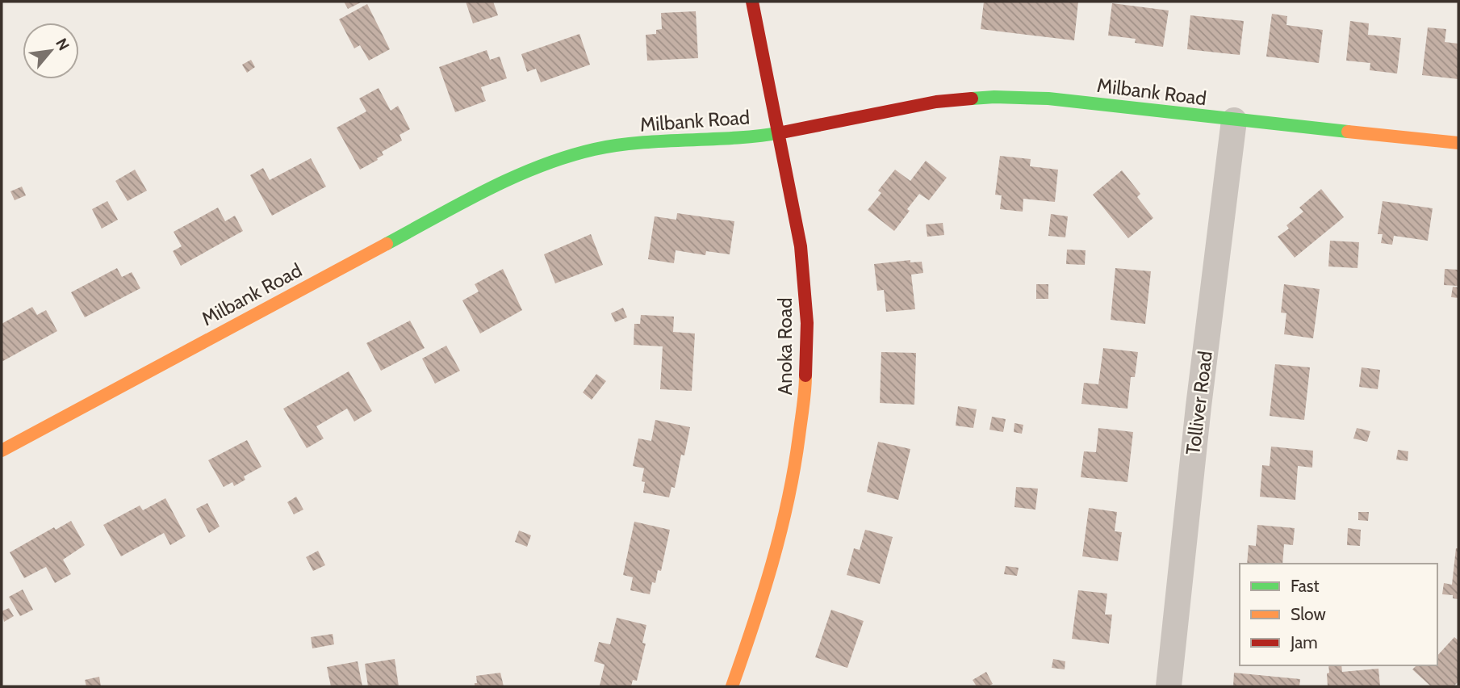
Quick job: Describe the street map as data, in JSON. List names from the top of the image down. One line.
{"streets":{"street":["Milbank Road","Anoka Road","Tolliver Road"]},"crossings":[["Milbank Road","Anoka Road"],["Milbank Road","Tolliver Road"]],"legend":["Fast","Slow","Jam"],"north":"top right"}
